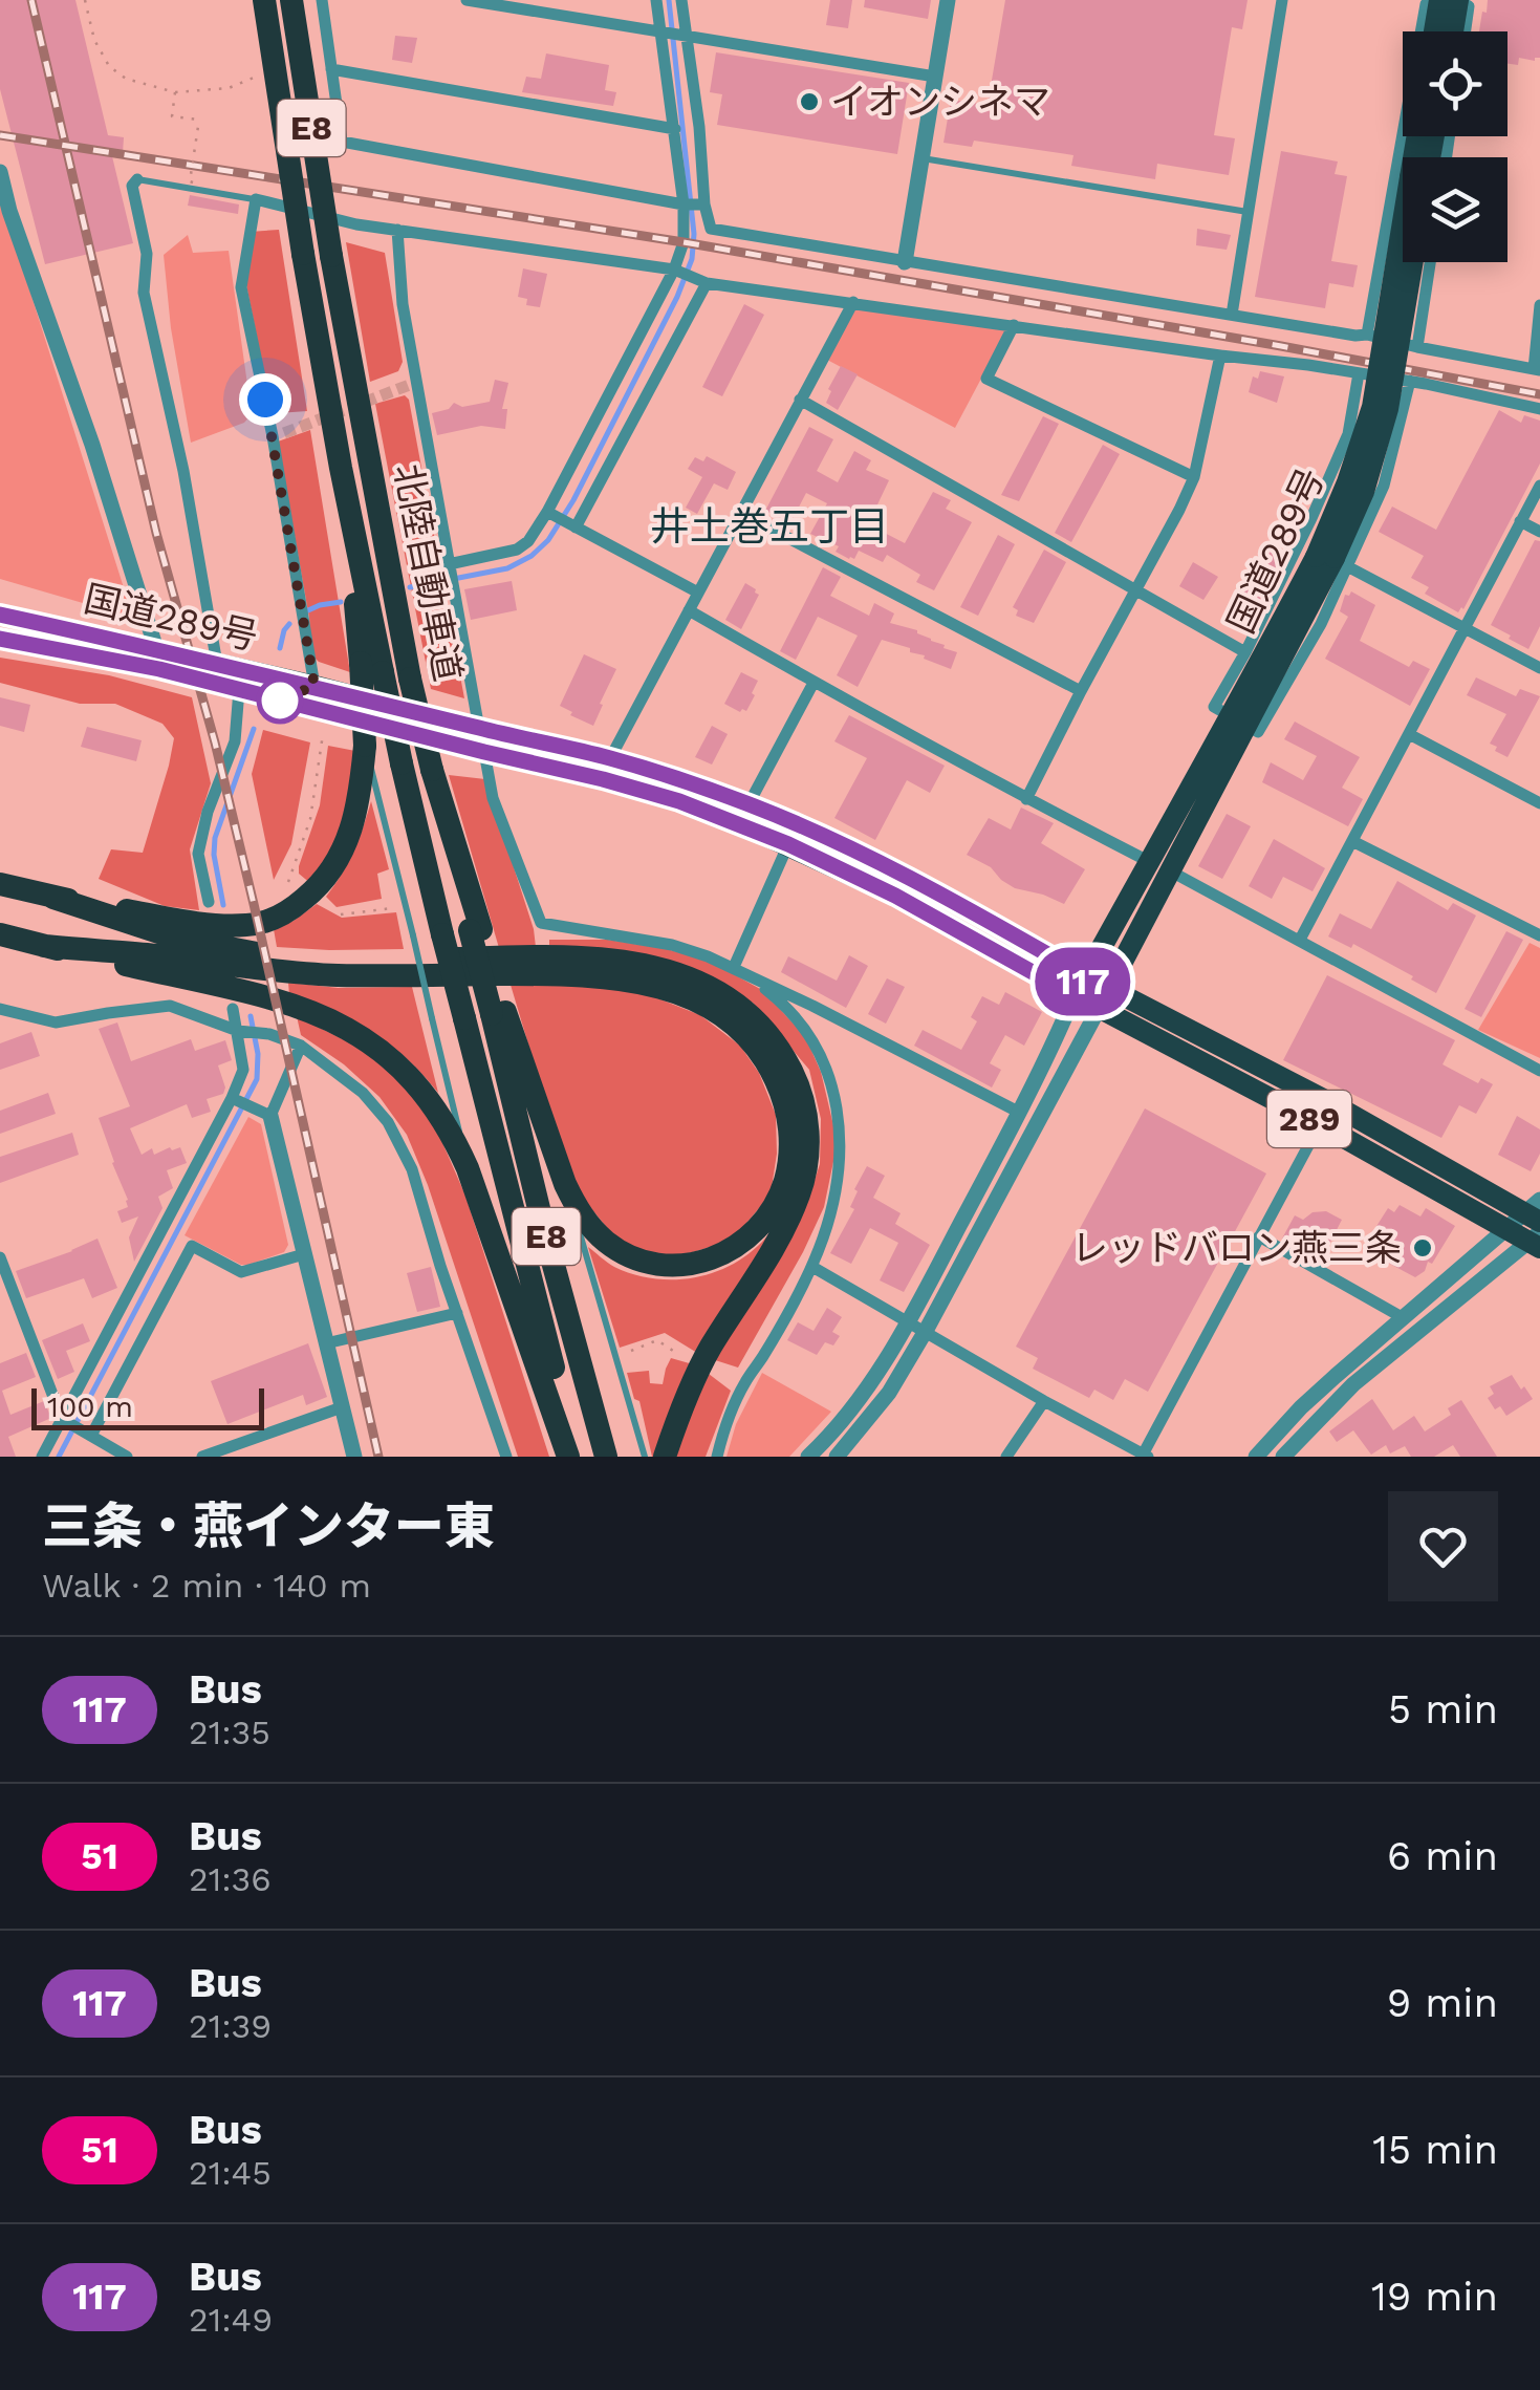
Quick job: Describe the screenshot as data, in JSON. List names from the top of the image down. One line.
{"streets":{"highway":["E8","国道289号","北陸自動車道","289"]},"crossings":[["E8","北陸自動車道"]],"districts":["井土巻五丁目"],"places":["イオンシネマ","レッドバロン燕三条"],"lines":["bus line 117"],"scale_bar":"100 m","page":{"on_map":"117","scale":"100 m","heading":["三条・燕インター東","Walk · 2 min · 140 m"],"list":[{"mark":"117","name":"Bus","note":"21:35","value":"5 min"},{"mark":"51","name":"Bus","note":"21:36","value":"6 min"},{"mark":"117","name":"Bus","note":"21:39","value":"9 min"},{"mark":"51","name":"Bus","note":"21:45","value":"15 min"},{"mark":"117","name":"Bus","note":"21:49","value":"19 min"}]}}
